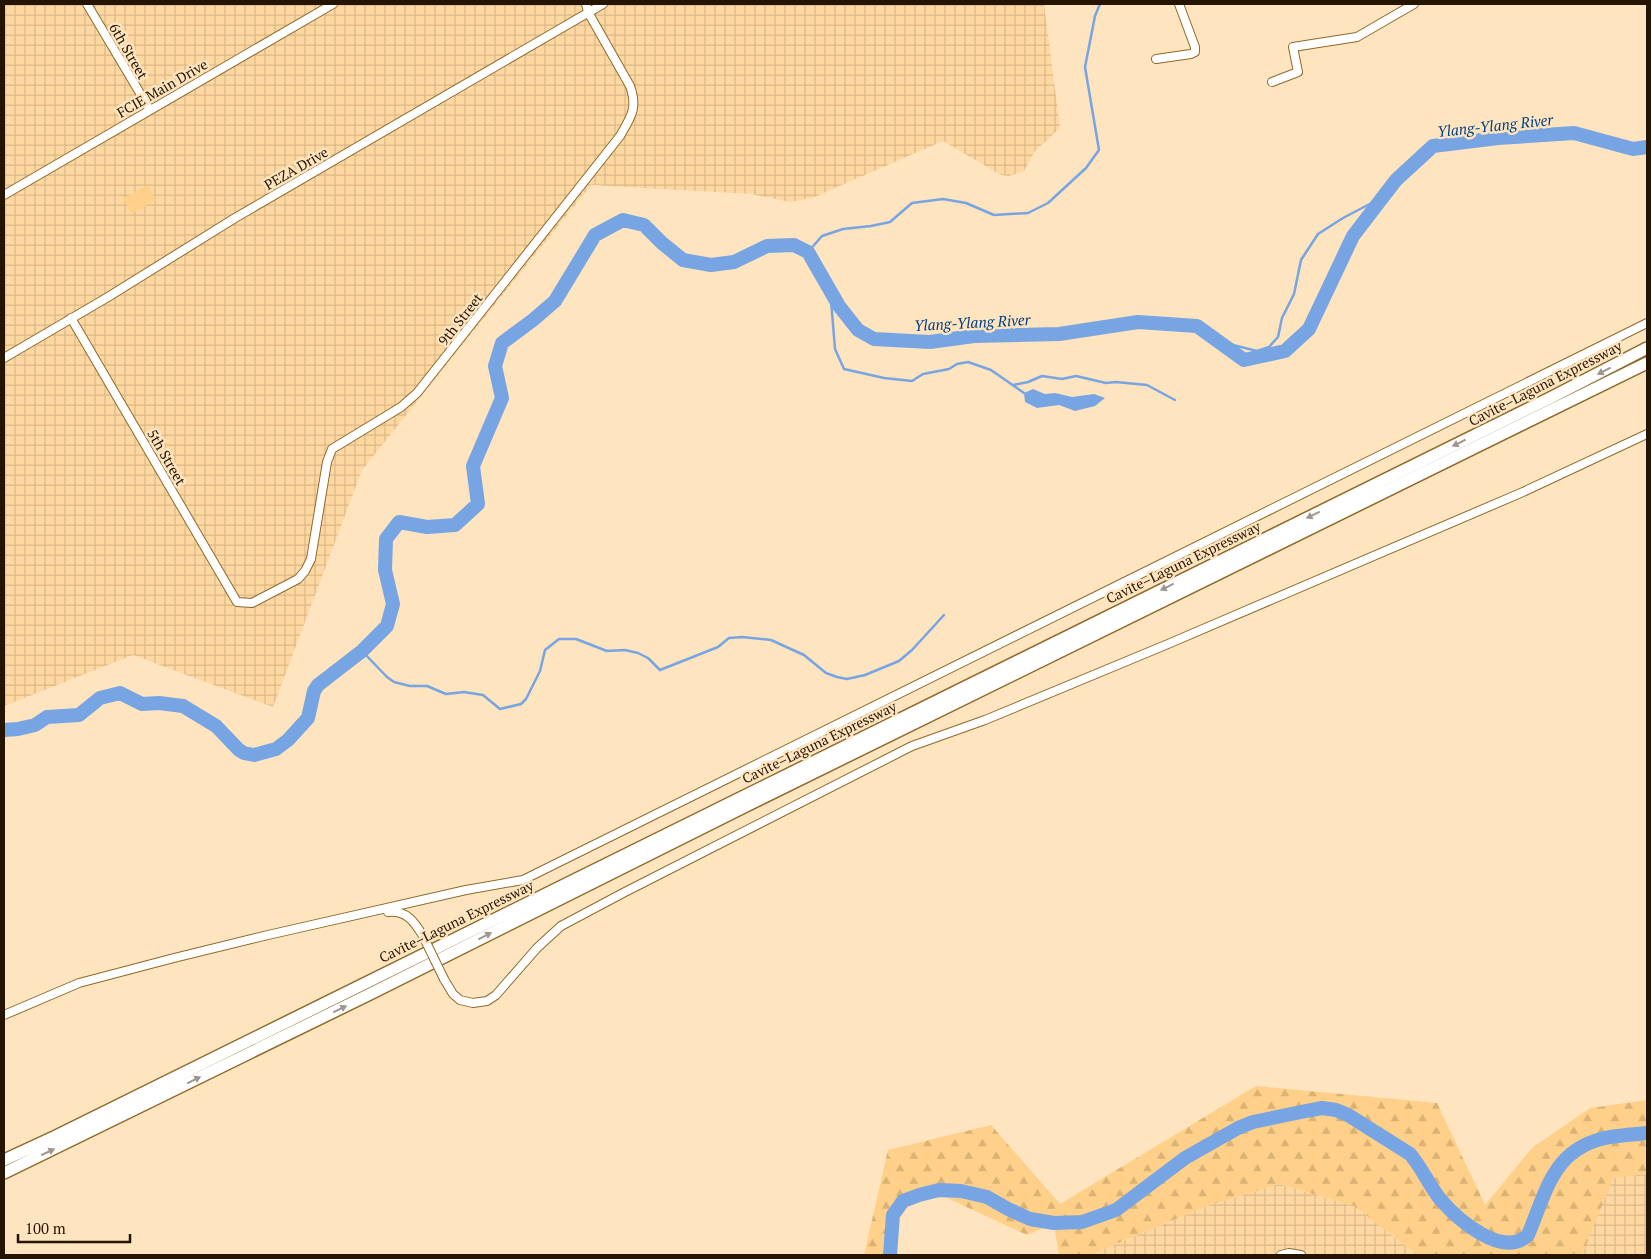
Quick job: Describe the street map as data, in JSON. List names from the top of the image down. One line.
{"streets":{"highway":["Cavite–Laguna Expressway"],"street":["6th Street","FCIE Main Drive","PEZA Drive","9th Street","5th Street"]},"crossings":[["6th Street","FCIE Main Drive"],["PEZA Drive","9th Street"],["PEZA Drive","5th Street"],["9th Street","5th Street"]],"water":["Ylang-Ylang River"],"scale_bar":"100 m"}
